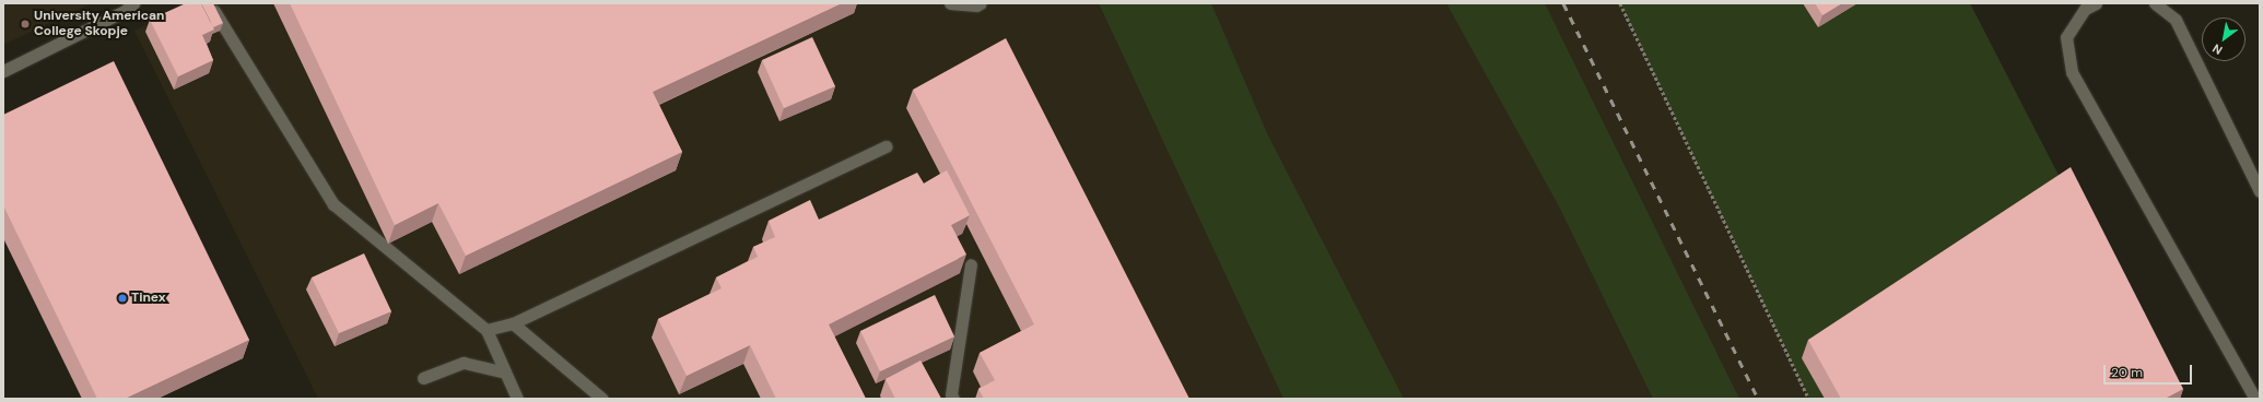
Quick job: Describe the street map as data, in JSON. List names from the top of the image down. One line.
{"places":["University American College Skopje","Tinex"],"scale_bar":"20 m","north":"bottom left"}
